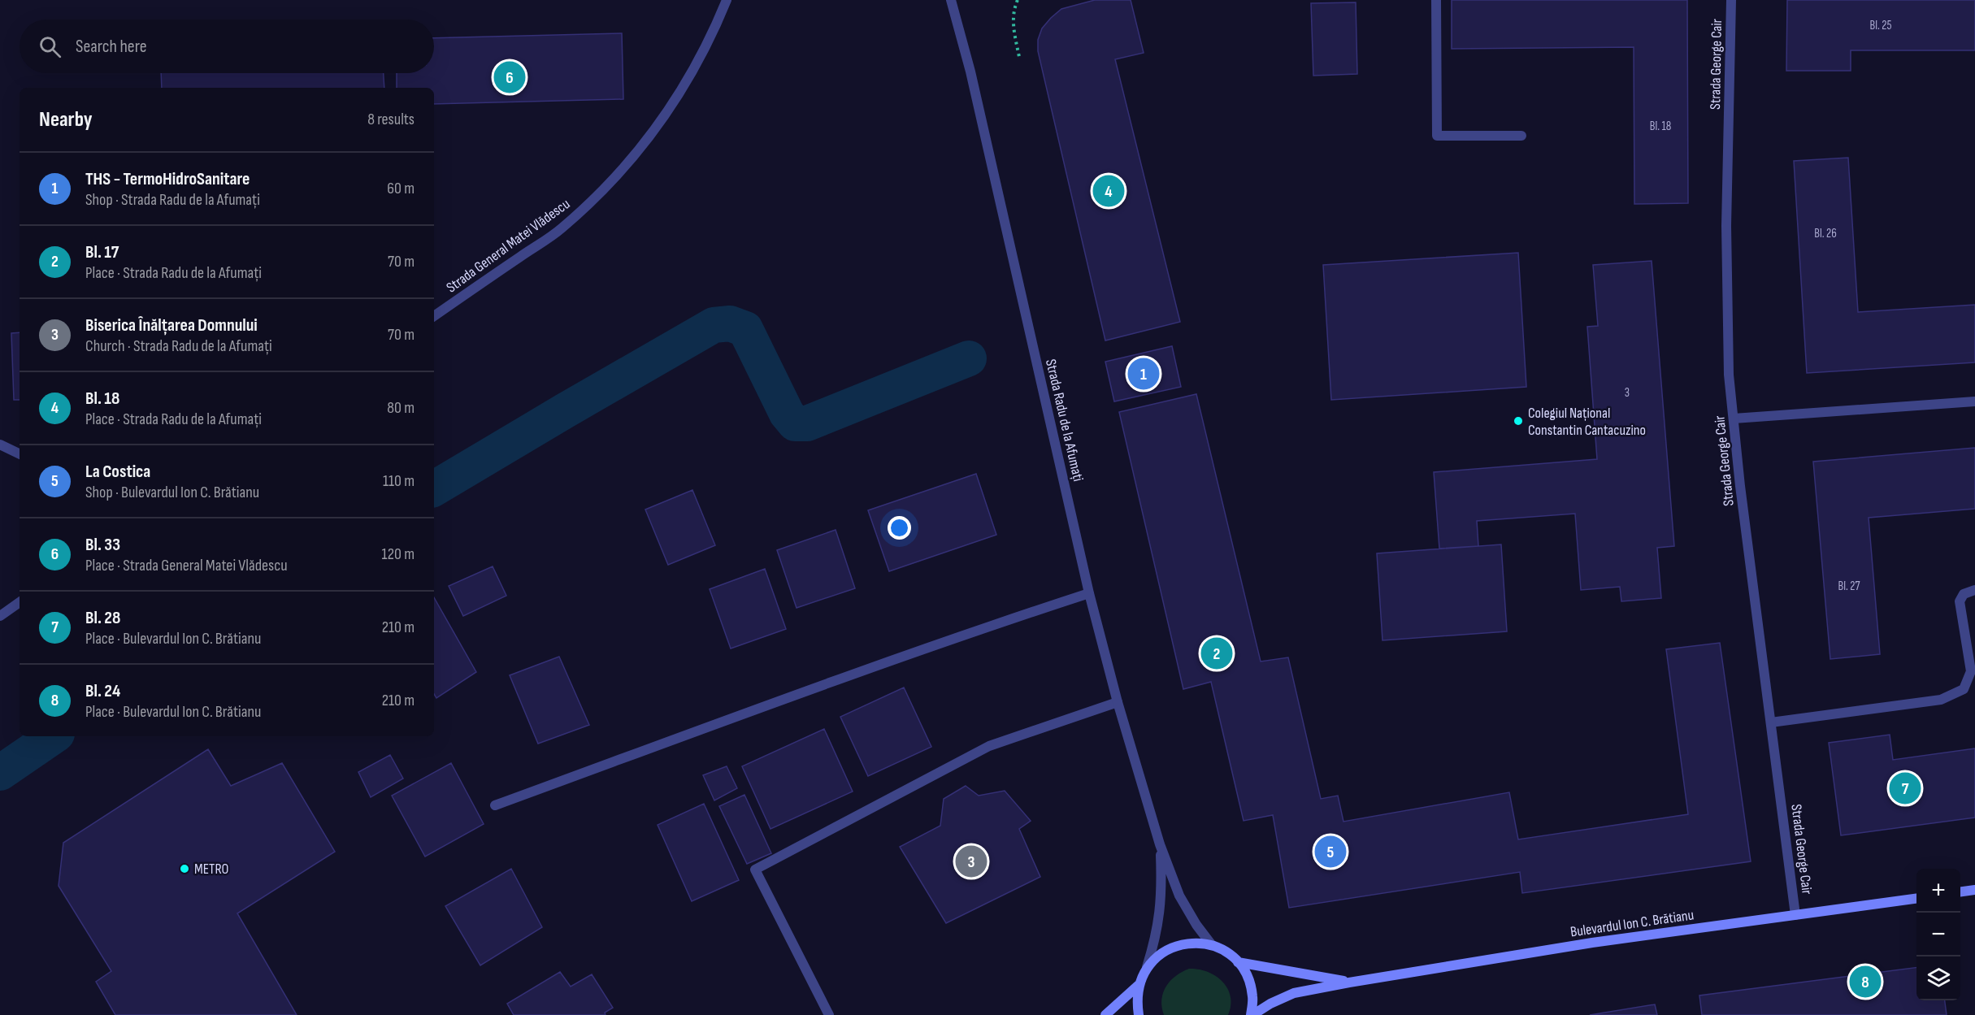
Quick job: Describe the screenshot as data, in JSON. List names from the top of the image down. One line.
{"streets":{"main road":["Bulevardul Ion C. Brătianu"],"street":["Strada George Cair","Strada General Matei Vlădescu","Strada Radu de la Afumați"]},"crossings":[["Strada George Cair","Bulevardul Ion C. Brătianu"]],"places":["Colegiul Național Constantin Cantacuzino","METRO"],"house_numbers":["Bl. 25","Bl. 18","Bl. 26","3","Bl. 27"],"page":{"search":"Search here","pins":["6","4","1","2","7","5","3","8"],"heading":["Nearby","8 results"],"list":[{"mark":"1","name":"THS - TermoHidroSanitare","note":"Shop · Strada Radu de la Afumați","value":"60 m"},{"mark":"2","name":"Bl. 17","note":"Place · Strada Radu de la Afumați","value":"70 m"},{"mark":"3","name":"Biserica Înălțarea Domnului","note":"Church · Strada Radu de la Afumați","value":"70 m"},{"mark":"4","name":"Bl. 18","note":"Place · Strada Radu de la Afumați","value":"80 m"},{"mark":"5","name":"La Costica","note":"Shop · Bulevardul Ion C. Brătianu","value":"110 m"},{"mark":"6","name":"Bl. 33","note":"Place · Strada General Matei Vlădescu","value":"120 m"},{"mark":"7","name":"Bl. 28","note":"Place · Bulevardul Ion C. Brătianu","value":"210 m"},{"mark":"8","name":"Bl. 24","note":"Place · Bulevardul Ion C. Brătianu","value":"210 m"}],"map_buttons":["+","−"]}}
